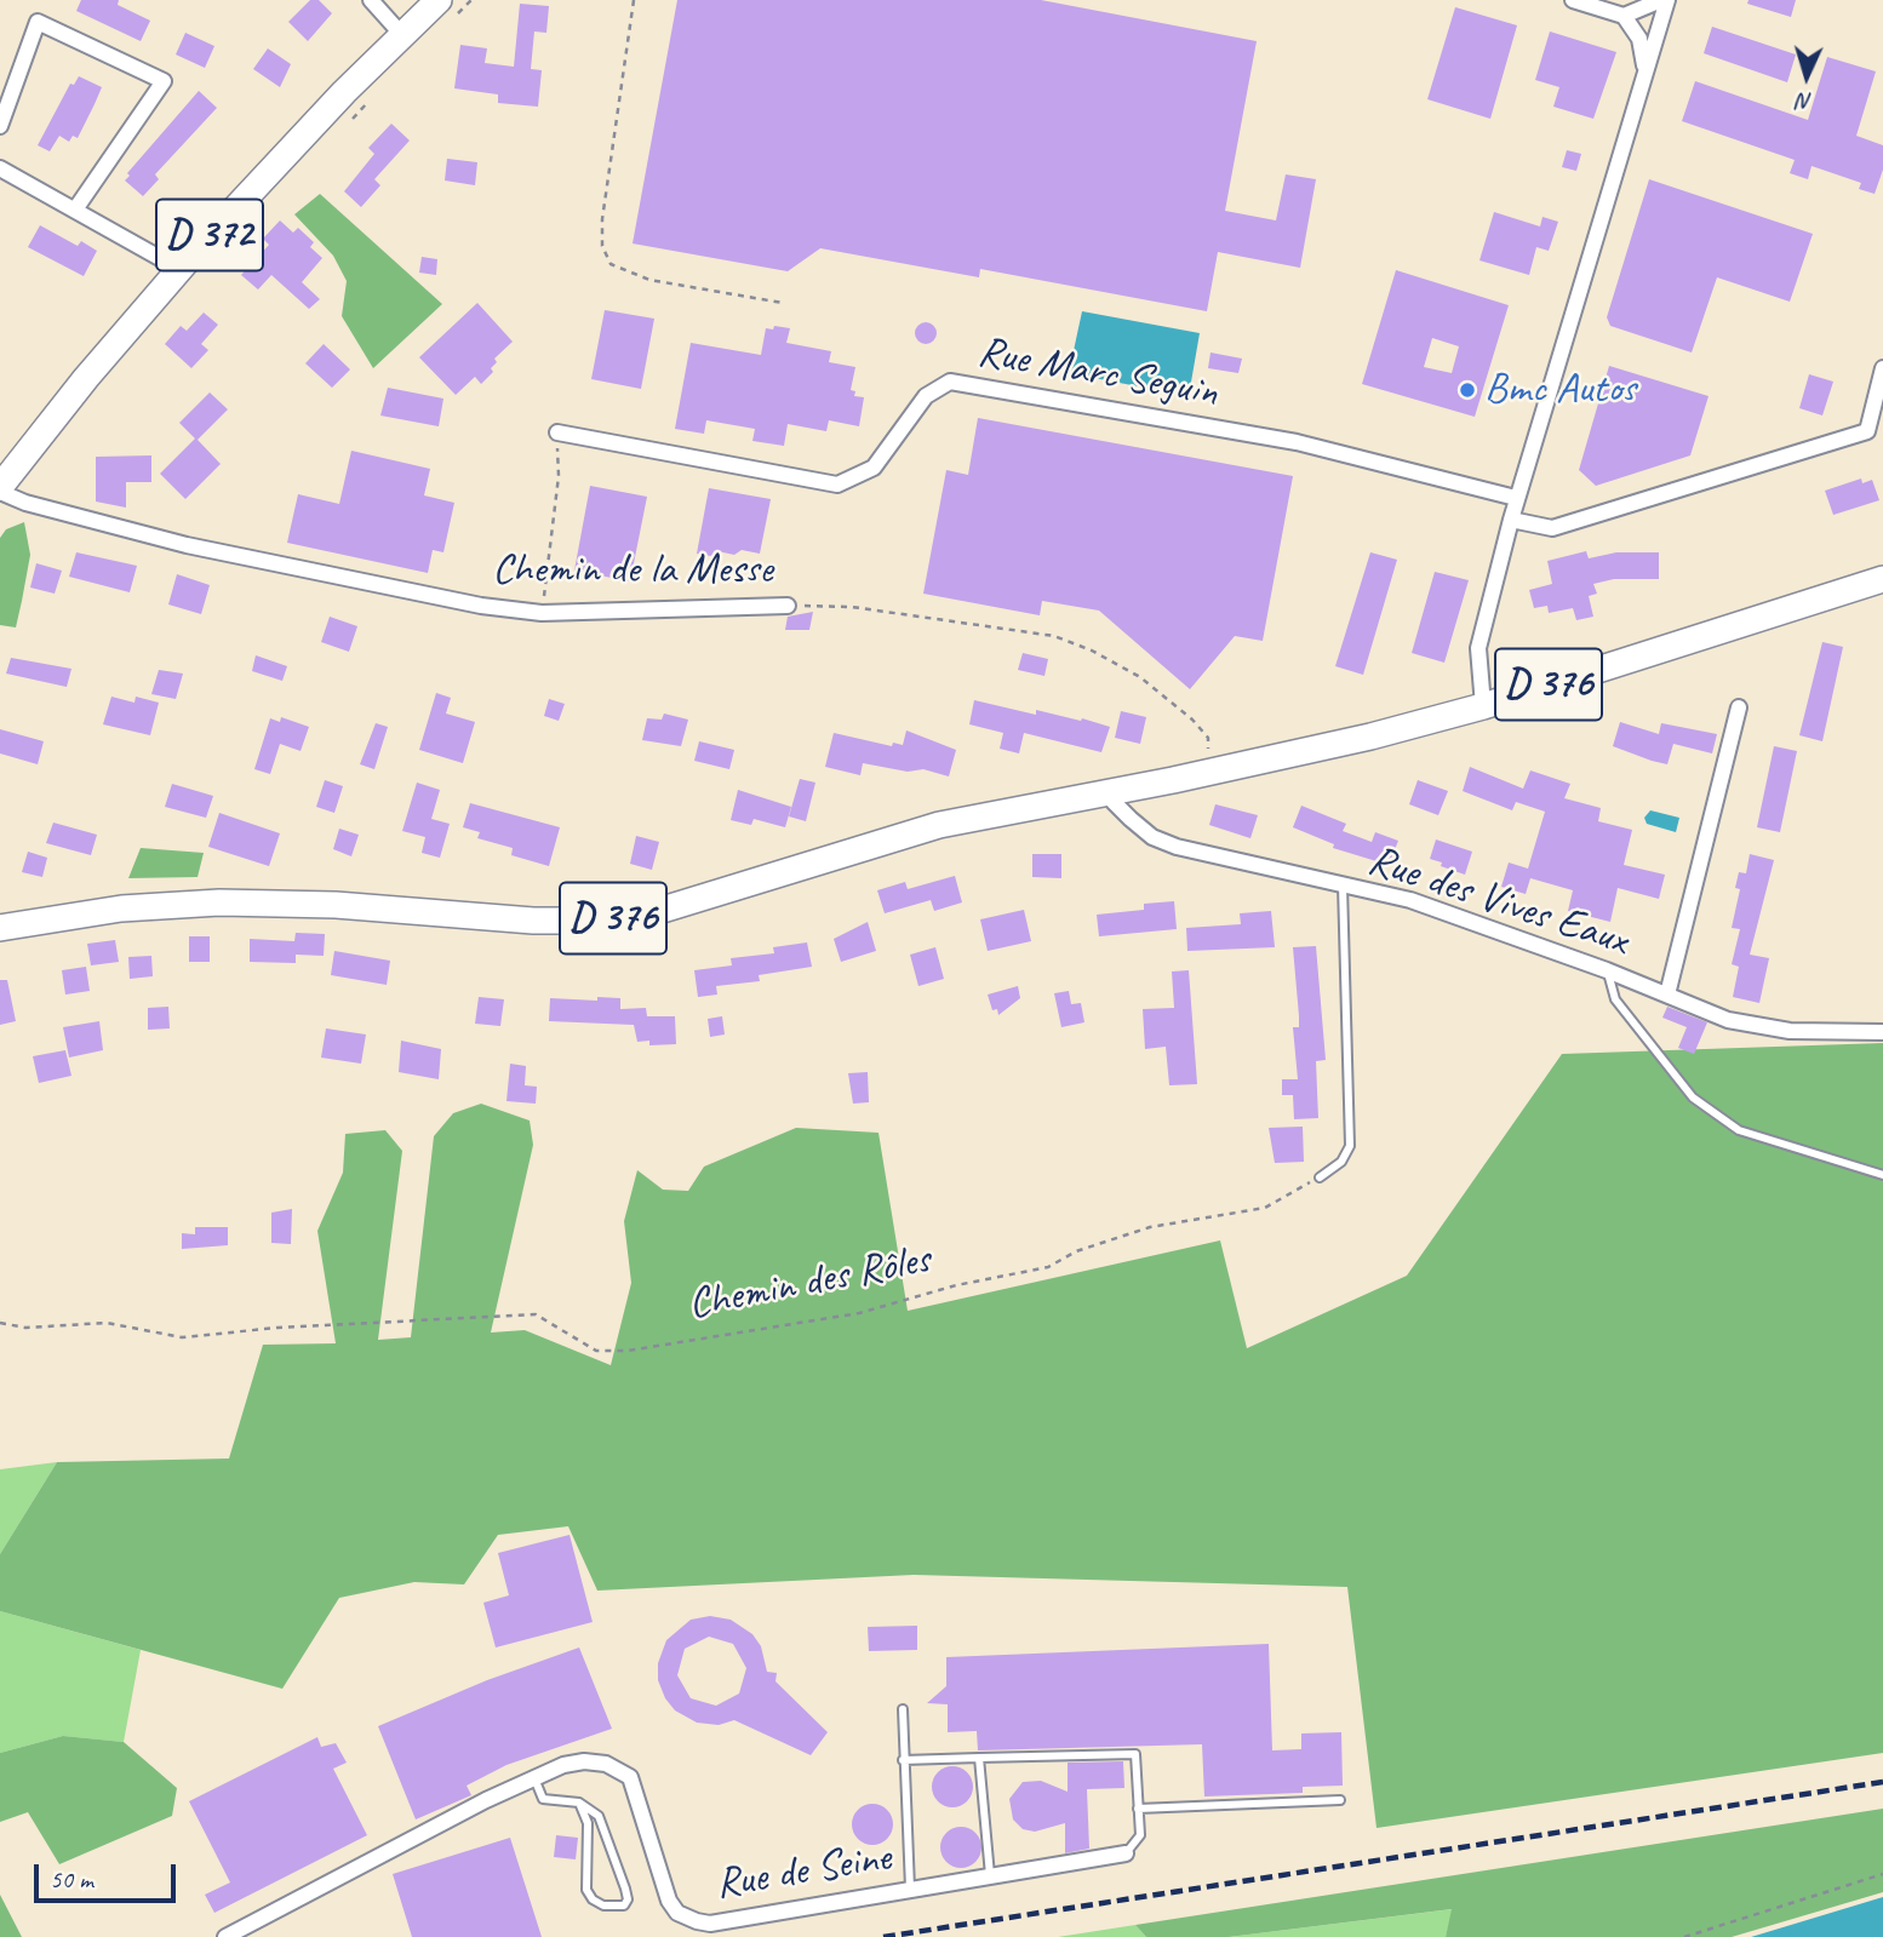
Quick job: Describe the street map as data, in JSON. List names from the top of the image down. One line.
{"streets":{"main road":["D 372","D 376"],"street":["Rue Marc Seguin","Chemin de la Messe","Rue des Vives Eaux","Rue de Seine"],"path":["Chemin des Rôles"]},"crossings":[["D 372","Chemin de la Messe"],["Chemin de la Messe","D 376"],["D 376","Rue des Vives Eaux"]],"places":["Bmc Autos"],"scale_bar":"50 m","north":"bottom"}
